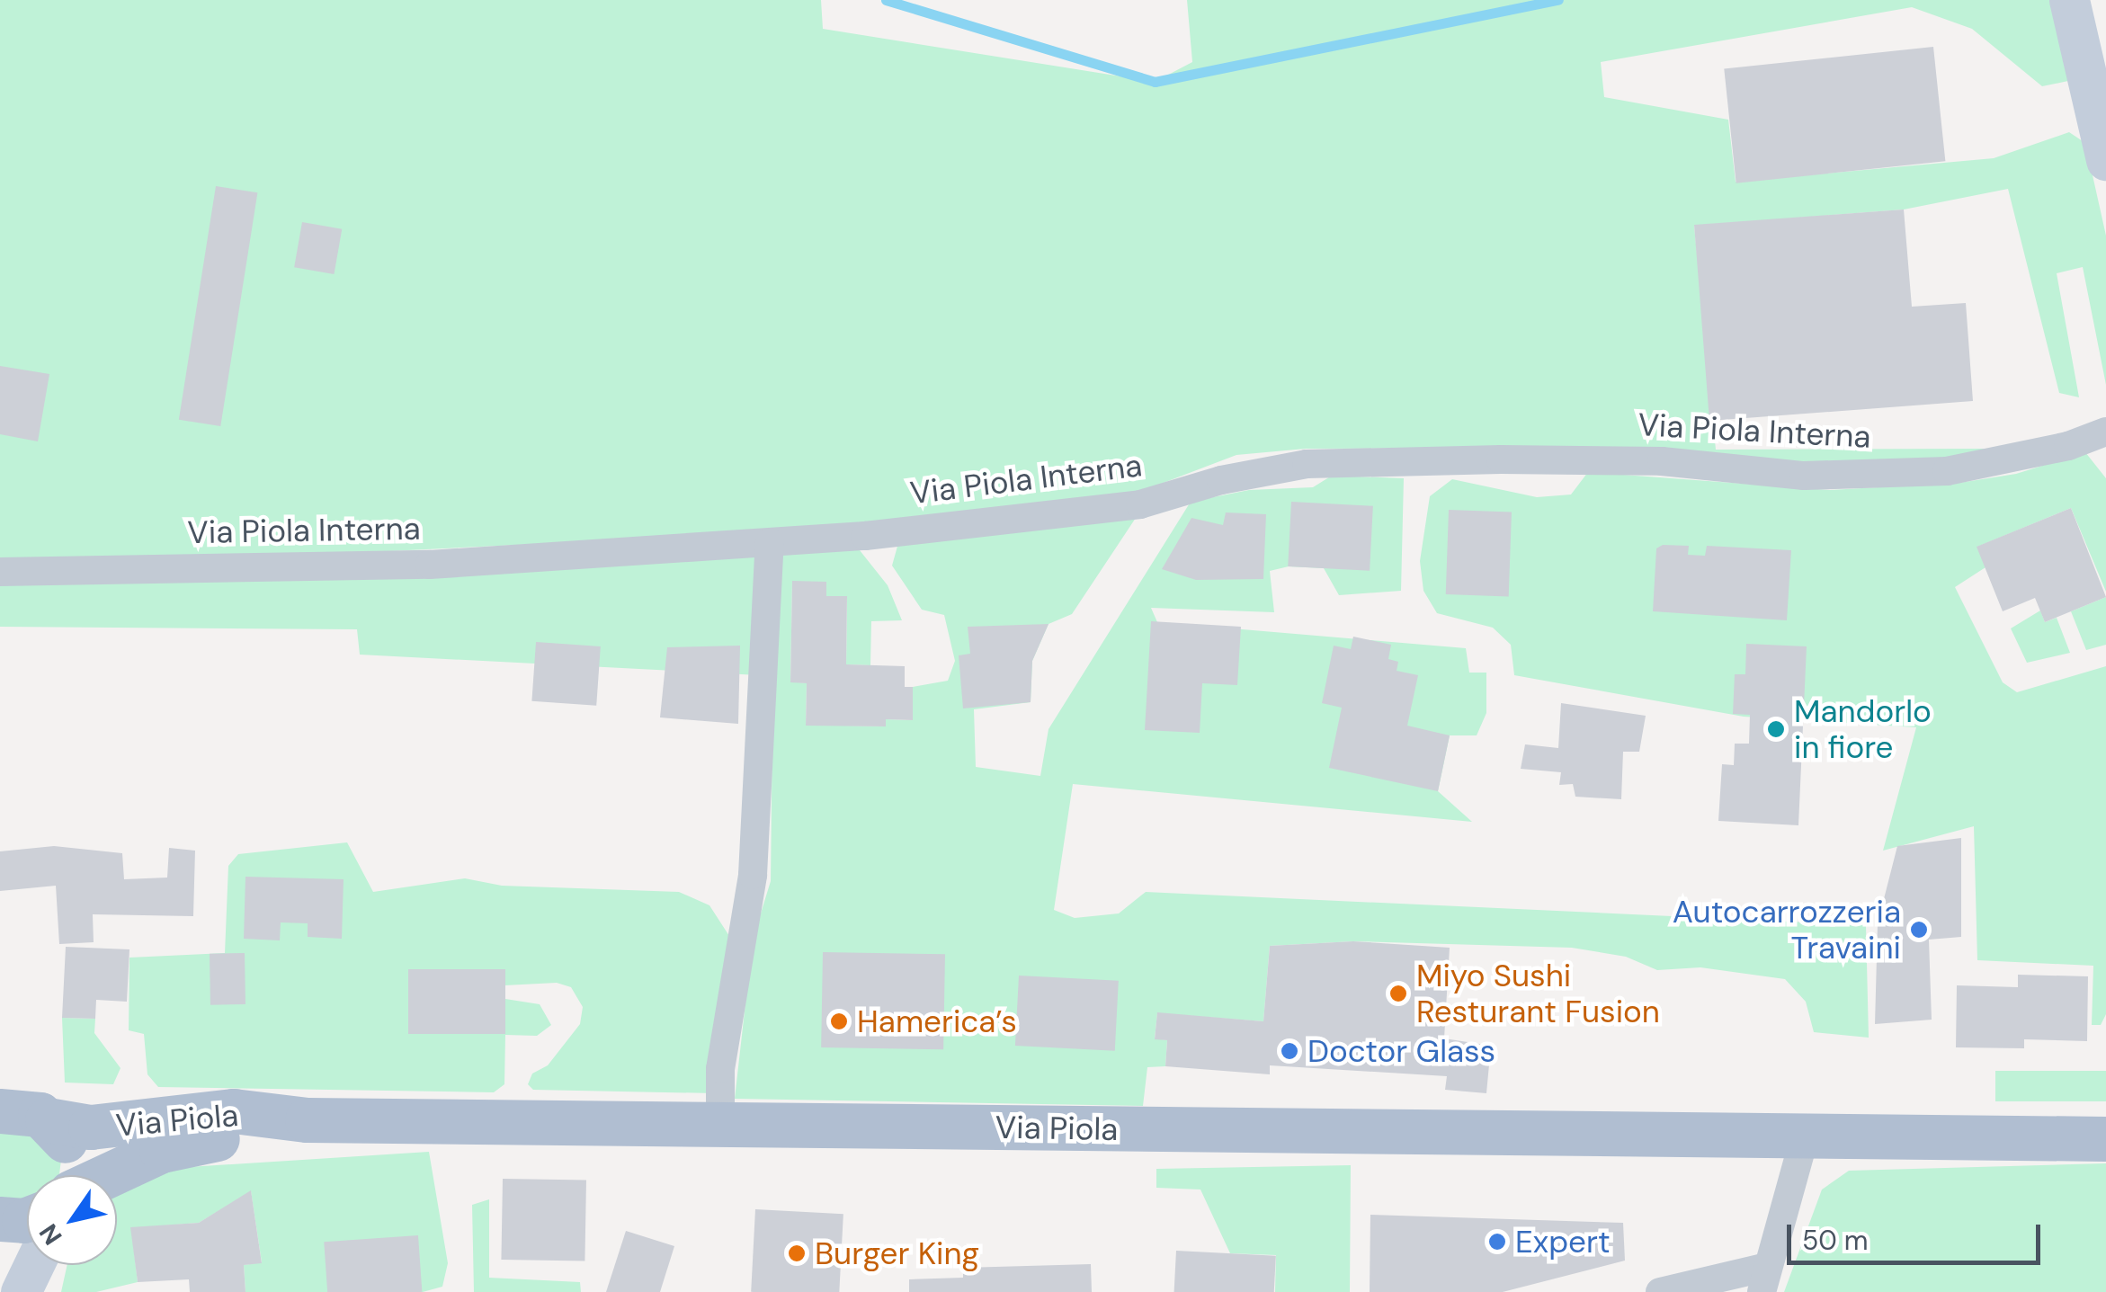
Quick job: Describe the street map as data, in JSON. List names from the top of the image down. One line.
{"streets":{"main road":["Via Piola"],"street":["Via Piola Interna"]},"places":["Mandorlo in fiore","Autocarrozzeria Travaini","Miyo Sushi Resturant Fusion","Hamerica’s","Doctor Glass","Expert","Burger King"],"scale_bar":"50 m","north":"bottom left"}
